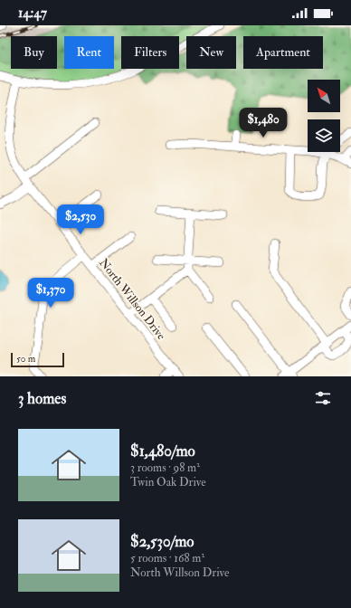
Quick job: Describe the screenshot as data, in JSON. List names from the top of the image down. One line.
{"streets":{"street":["North Willson Drive"]},"scale_bar":"50 m","north":"top left","page":{"status":"14:47","chip":["Buy","Rent","Filters","New","Apartment"],"price":["$1,480","$2,530","$1,370"],"scale":"50 m","heading":"3 homes","list":[{"name":"$1,480/mo","note":"3 rooms · 98 m² · Twin Oak Drive"},{"name":"$2,530/mo","note":"5 rooms · 168 m² · North Willson Drive"}]}}
